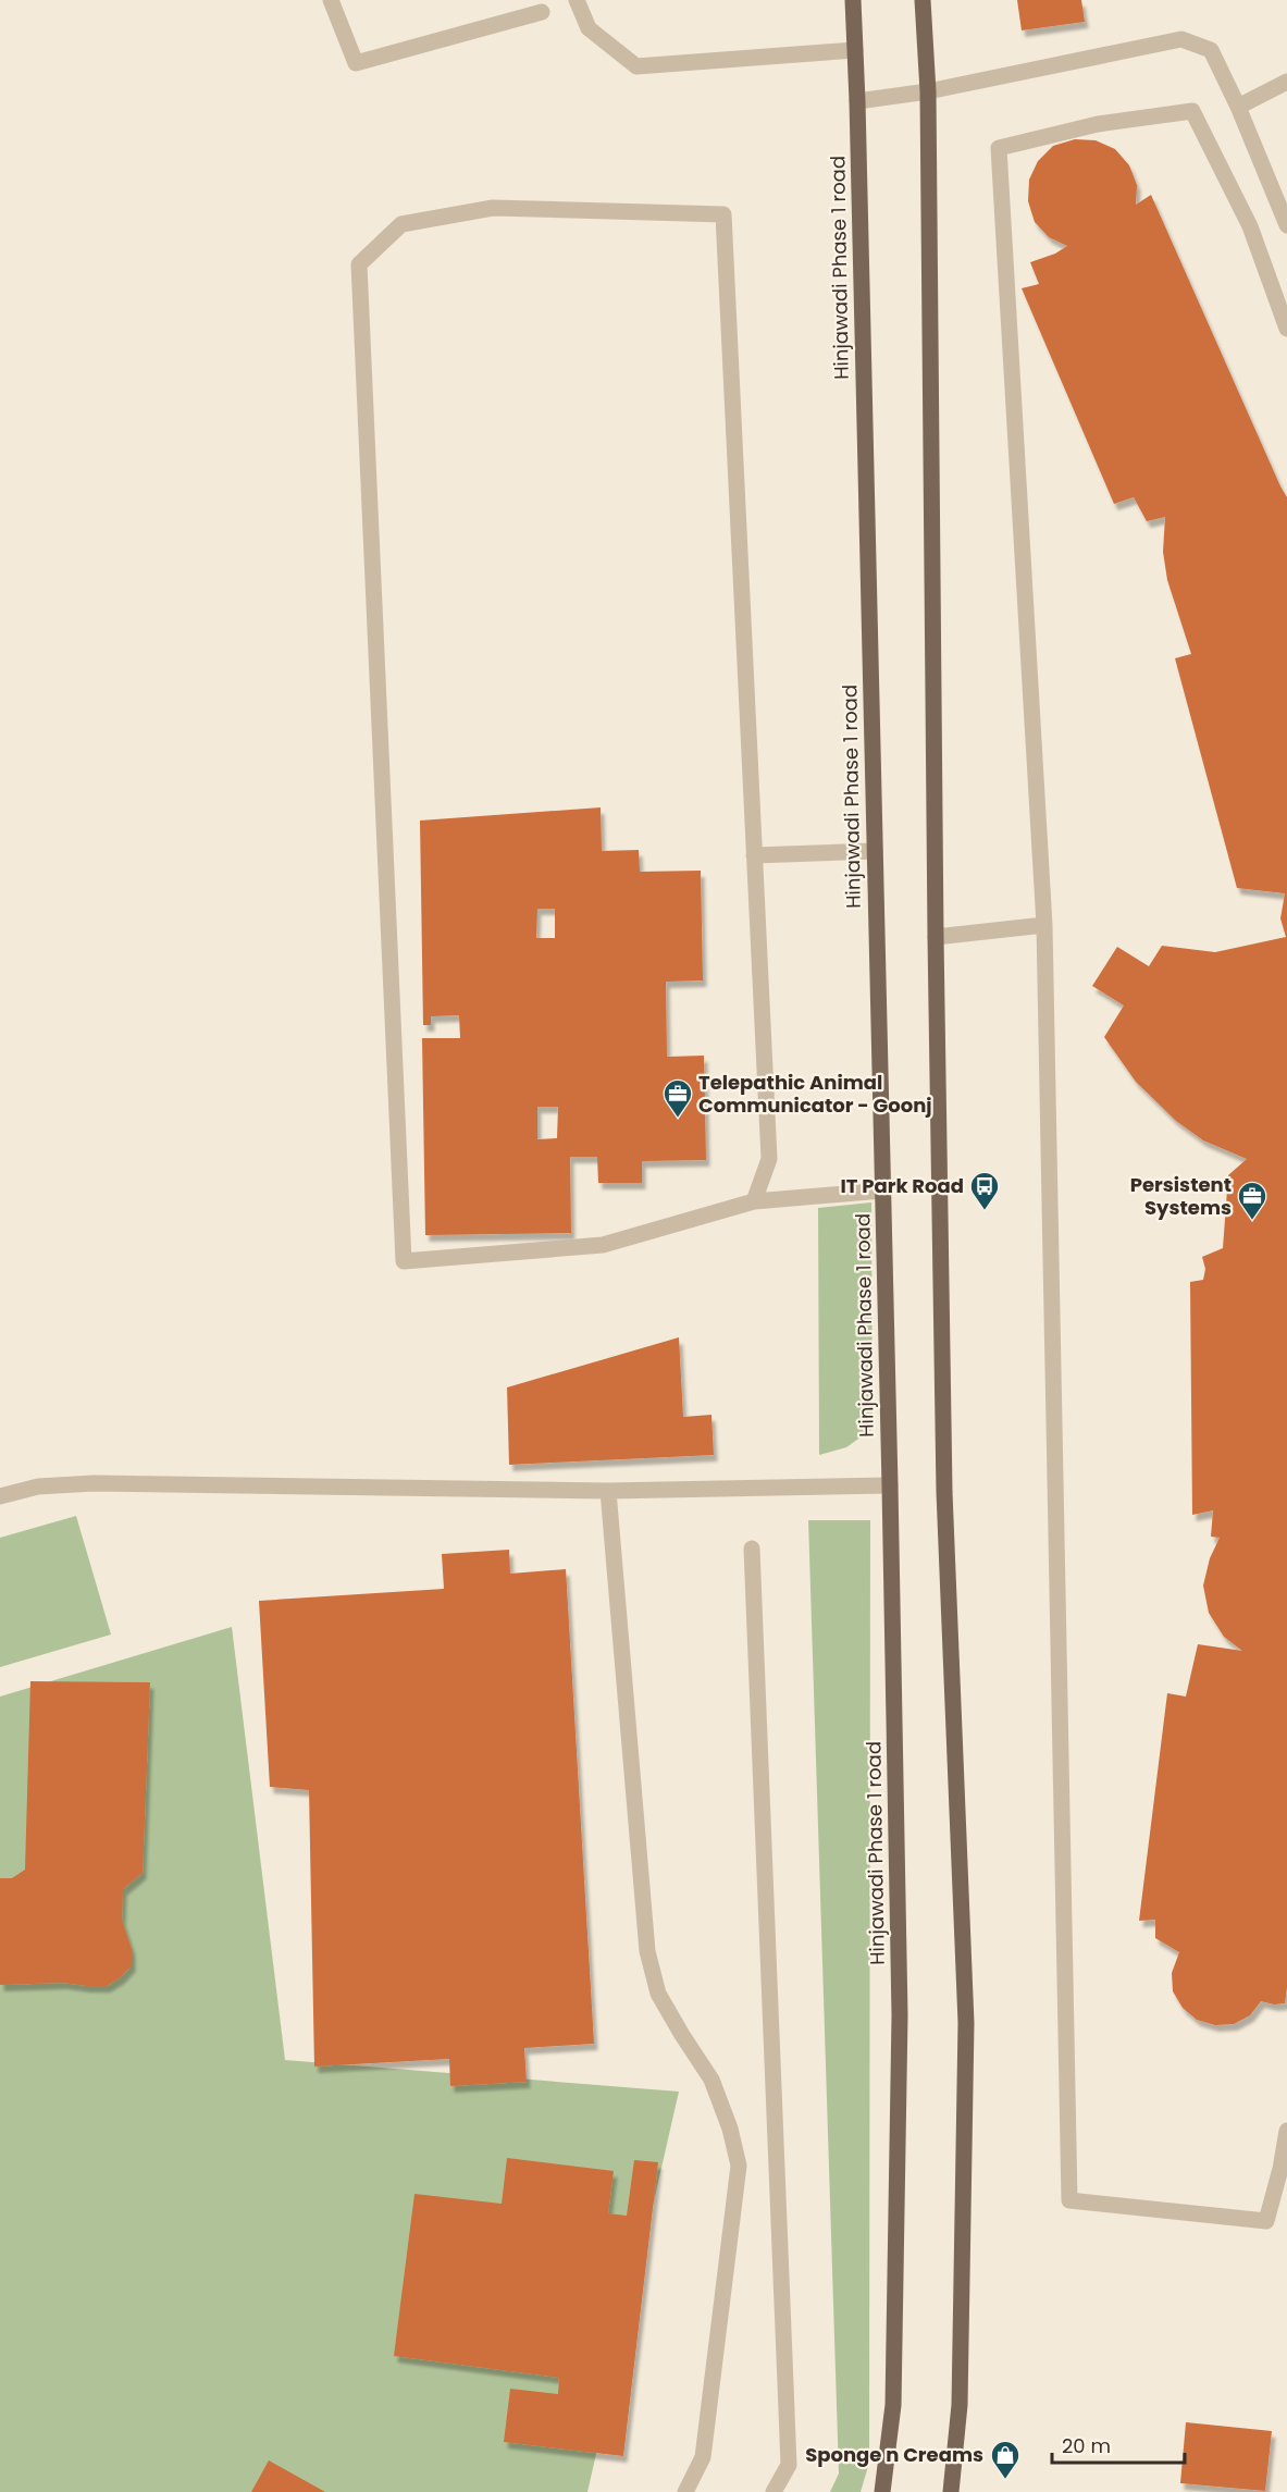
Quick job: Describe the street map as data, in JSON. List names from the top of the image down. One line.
{"streets":{"main road":["Hinjawadi Phase 1 road"]},"places":{"office":["Telepathic Animal Communicator - Goonj","Persistent Systems"],"bus stop":["IT Park Road"],"shop":["Sponge n Creams"]},"scale_bar":"20 m"}
